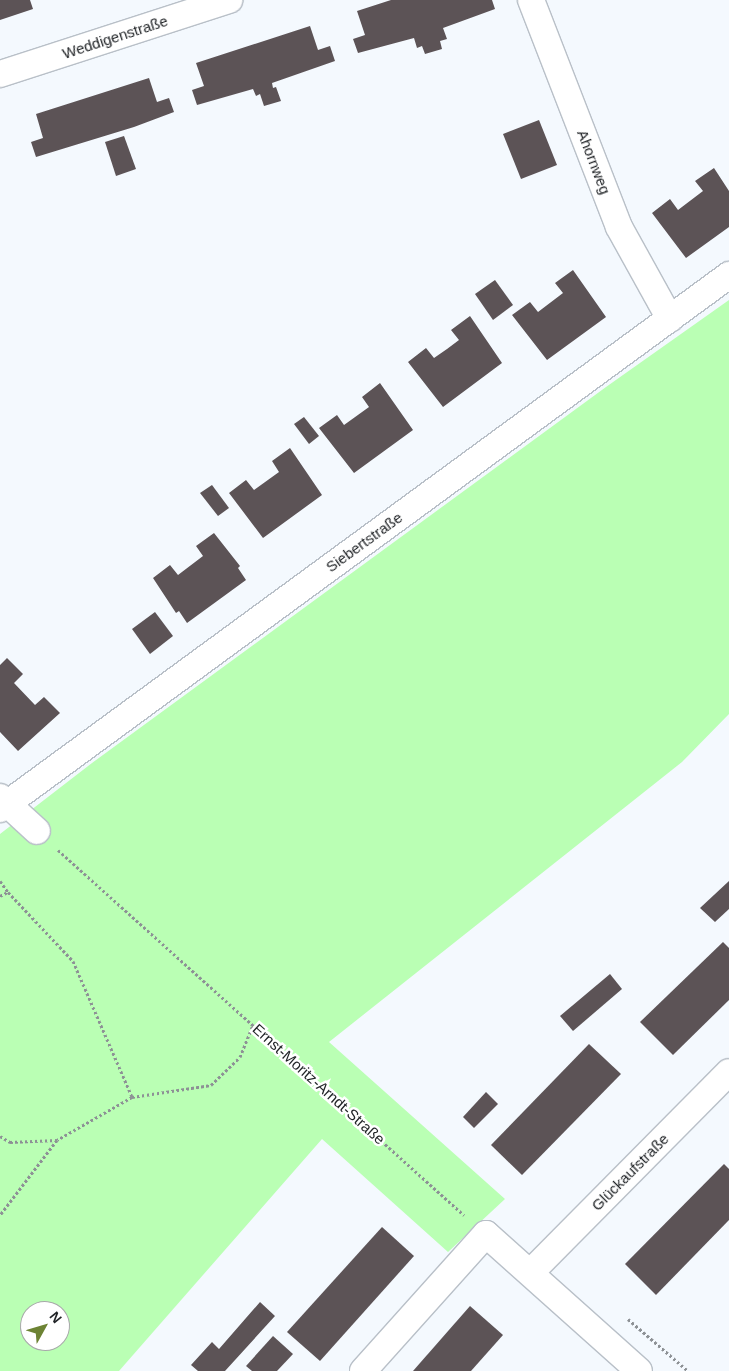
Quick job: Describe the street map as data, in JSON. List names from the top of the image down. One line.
{"streets":{"street":["Weddigenstraße","Ahornweg","Siebertstraße","Glückaufstraße"],"path":["Ernst-Moritz-Arndt-Straße"]},"crossings":[["Ahornweg","Siebertstraße"]],"north":"top right"}
